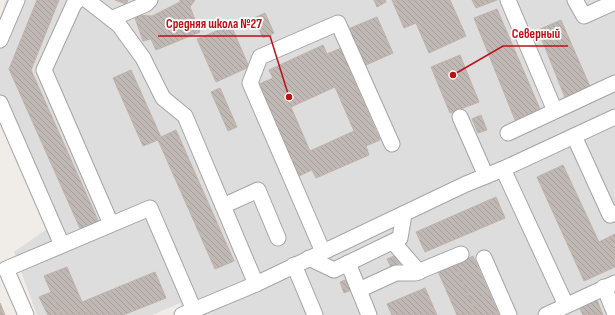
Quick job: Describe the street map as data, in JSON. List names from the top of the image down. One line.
{"places":["Северный","Средняя школа №27"]}
